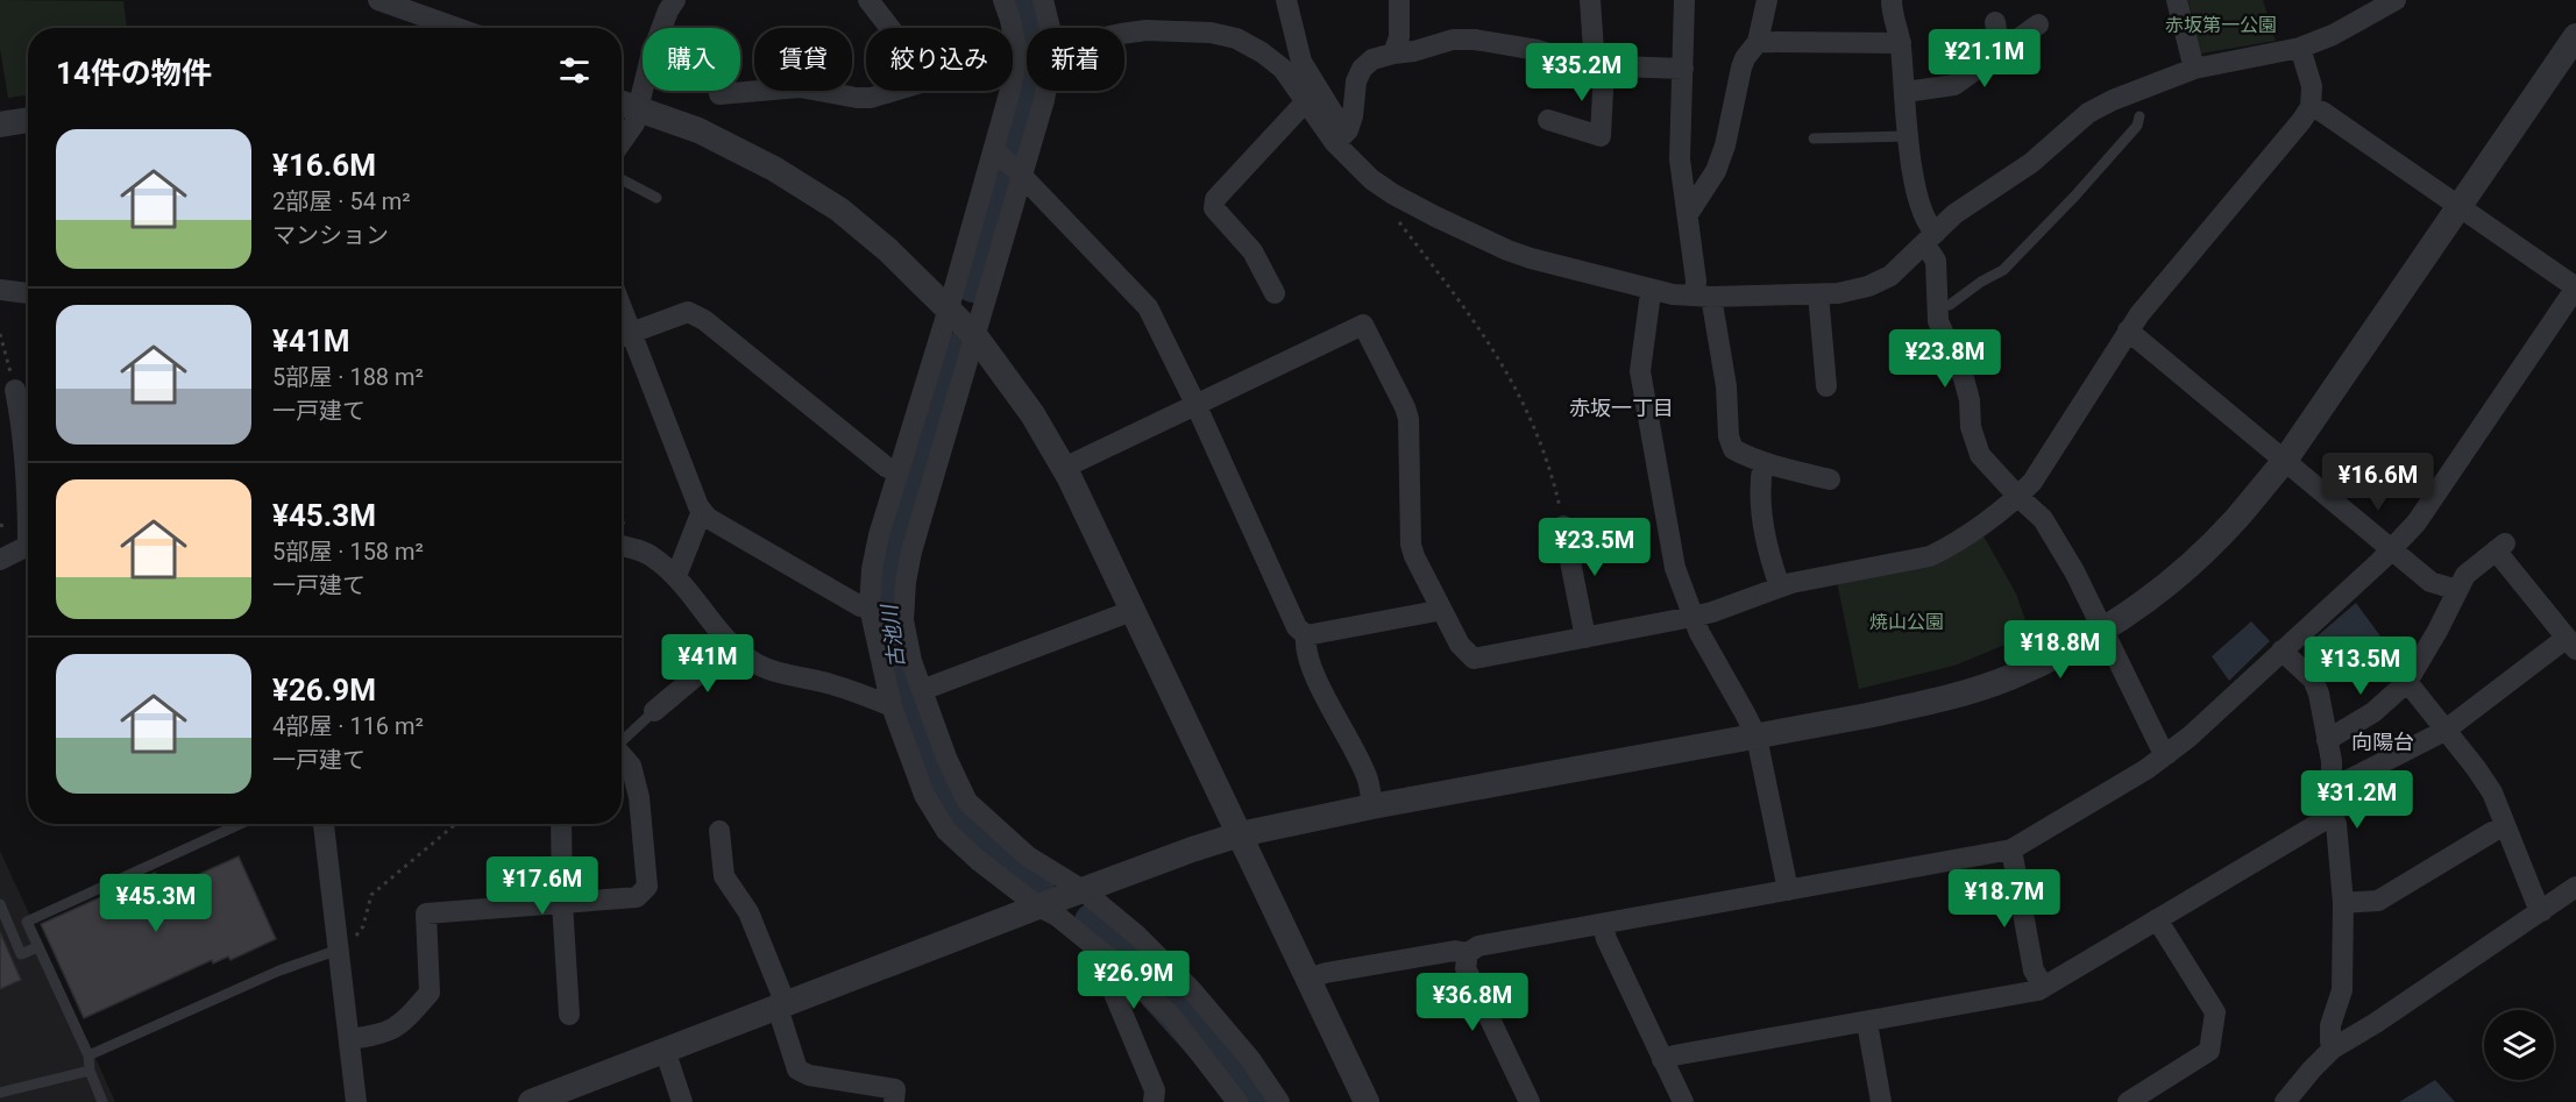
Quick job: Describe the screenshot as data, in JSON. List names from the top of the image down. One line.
{"districts":["赤坂一丁目","向陽台"],"water":["古池川"],"parks":["赤坂第一公園","焼山公園"],"page":{"chip":["購入","賃貸","絞り込み","新着"],"heading":"14件の物件","price":["¥21.1M","¥35.2M","¥23.8M","¥16.6M","¥23.5M","¥18.8M","¥41M","¥13.5M","¥31.2M","¥17.6M","¥18.7M","¥45.3M","¥26.9M","¥36.8M"],"list":[{"name":"¥16.6M","note":"2部屋 · 54 m² · マンション"},{"name":"¥41M","note":"5部屋 · 188 m² · 一戸建て"},{"name":"¥45.3M","note":"5部屋 · 158 m² · 一戸建て"},{"name":"¥26.9M","note":"4部屋 · 116 m² · 一戸建て"}]}}
